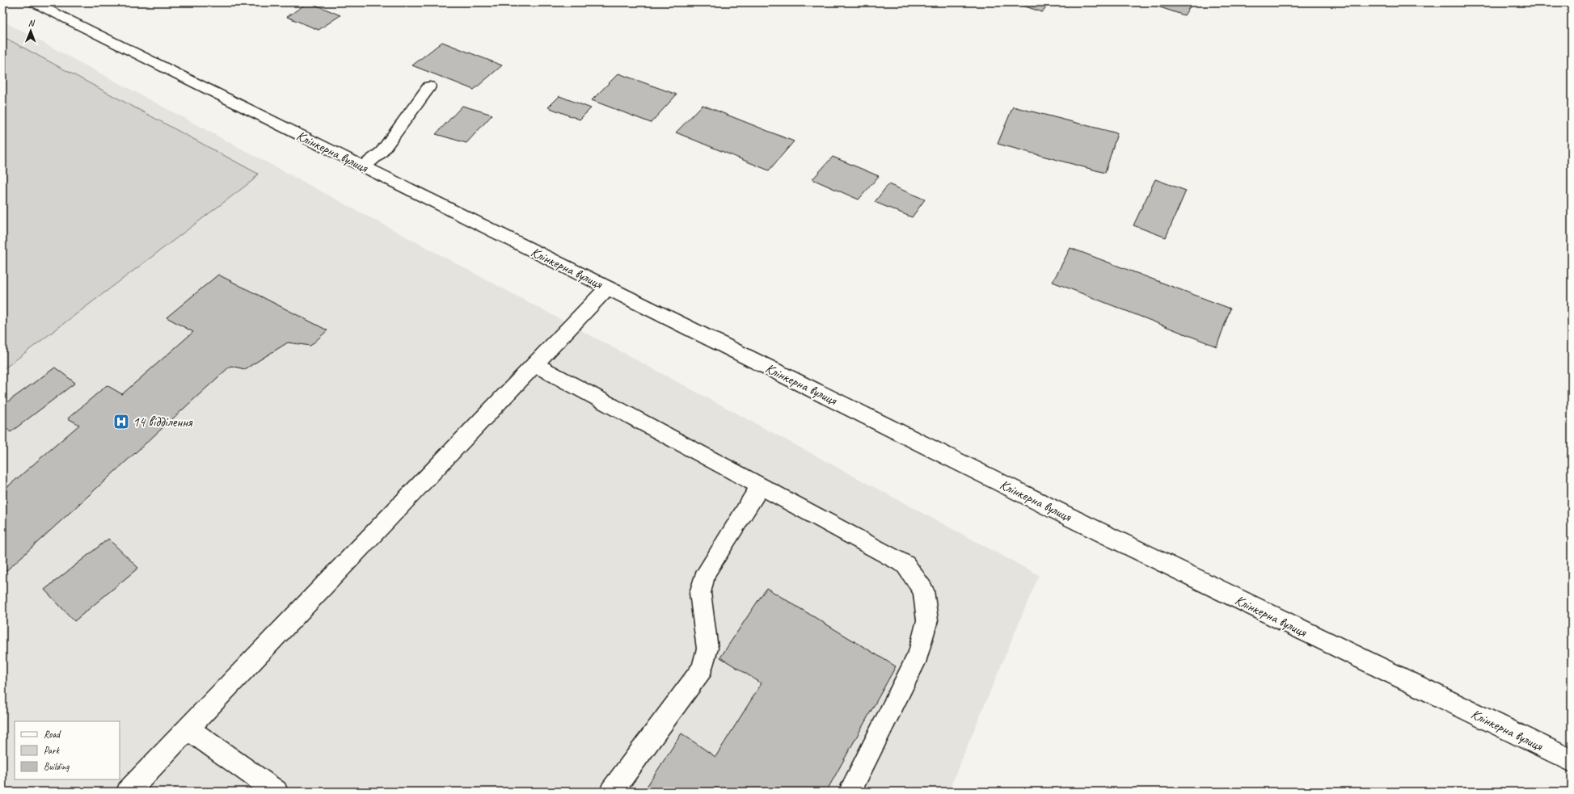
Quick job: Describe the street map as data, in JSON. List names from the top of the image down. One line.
{"streets":{"street":["Клінкерна вулиця"]},"places":{"hospital":["14 відділення"]},"legend":["Road","Park","Building"],"north":"top"}
